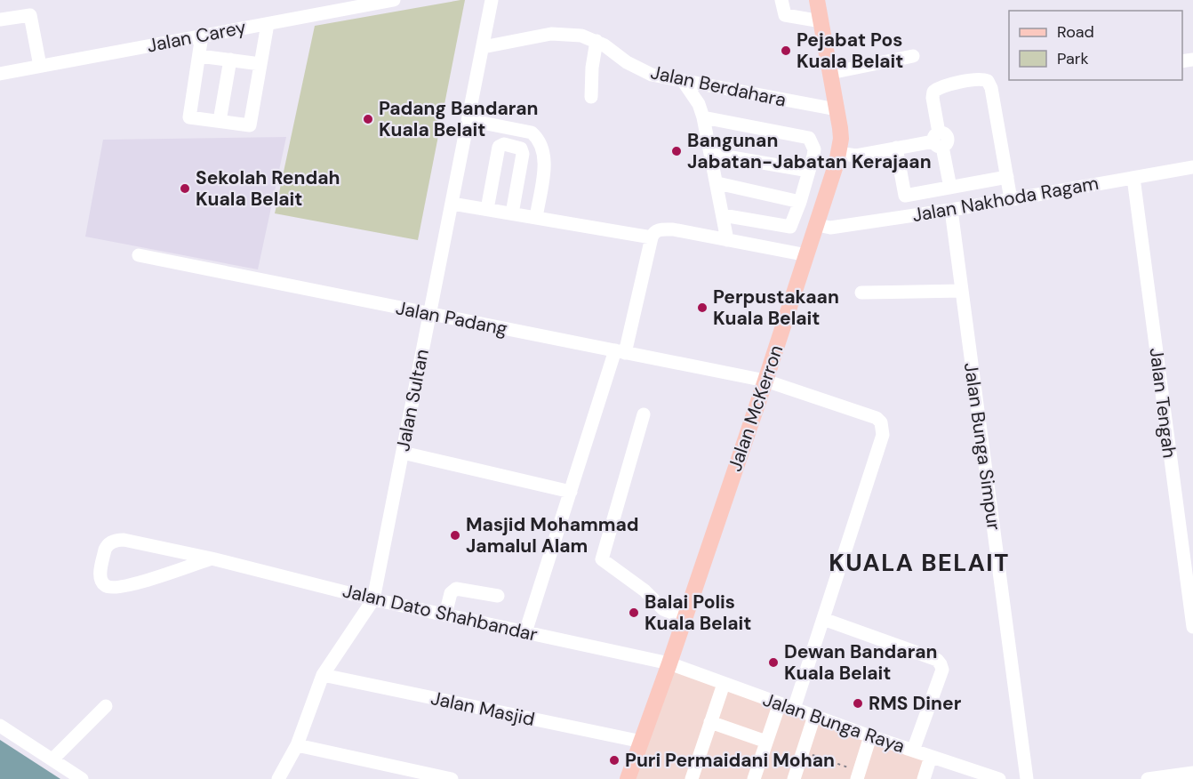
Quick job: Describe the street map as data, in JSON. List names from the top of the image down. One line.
{"streets":{"main road":["Jalan McKerron"],"street":["Jalan Carey","Jalan Berdahara","Jalan Nakhoda Ragam","Jalan Padang","Jalan Sultan","Jalan Tengah","Jalan Bunga Simpur","Jalan Dato Shahbandar","Jalan Masjid","Jalan Bunga Raya"]},"crossings":[["Jalan Berdahara","Jalan Sultan"],["Jalan Berdahara","Jalan McKerron"],["Jalan Nakhoda Ragam","Jalan Tengah"],["Jalan Nakhoda Ragam","Jalan McKerron"],["Jalan Nakhoda Ragam","Jalan Bunga Simpur"],["Jalan Padang","Jalan Sultan"],["Jalan Padang","Jalan McKerron"],["Jalan Padang","Jalan Bunga Raya"],["Jalan Sultan","Jalan Dato Shahbandar"],["Jalan Sultan","Jalan Masjid"],["Jalan McKerron","Jalan Dato Shahbandar"],["Jalan McKerron","Jalan Masjid"],["Jalan McKerron","Jalan Bunga Raya"],["Jalan Dato Shahbandar","Jalan Bunga Raya"]],"districts":["KUALA BELAIT"],"places":["Pejabat Pos Kuala Belait","Padang Bandaran Kuala Belait","Bangunan Jabatan-Jabatan Kerajaan","Sekolah Rendah Kuala Belait","Perpustakaan Kuala Belait","Masjid Mohammad Jamalul Alam","Balai Polis Kuala Belait","Dewan Bandaran Kuala Belait","RMS Diner","Puri Permaidani Mohan"],"legend":["Road","Park"]}
